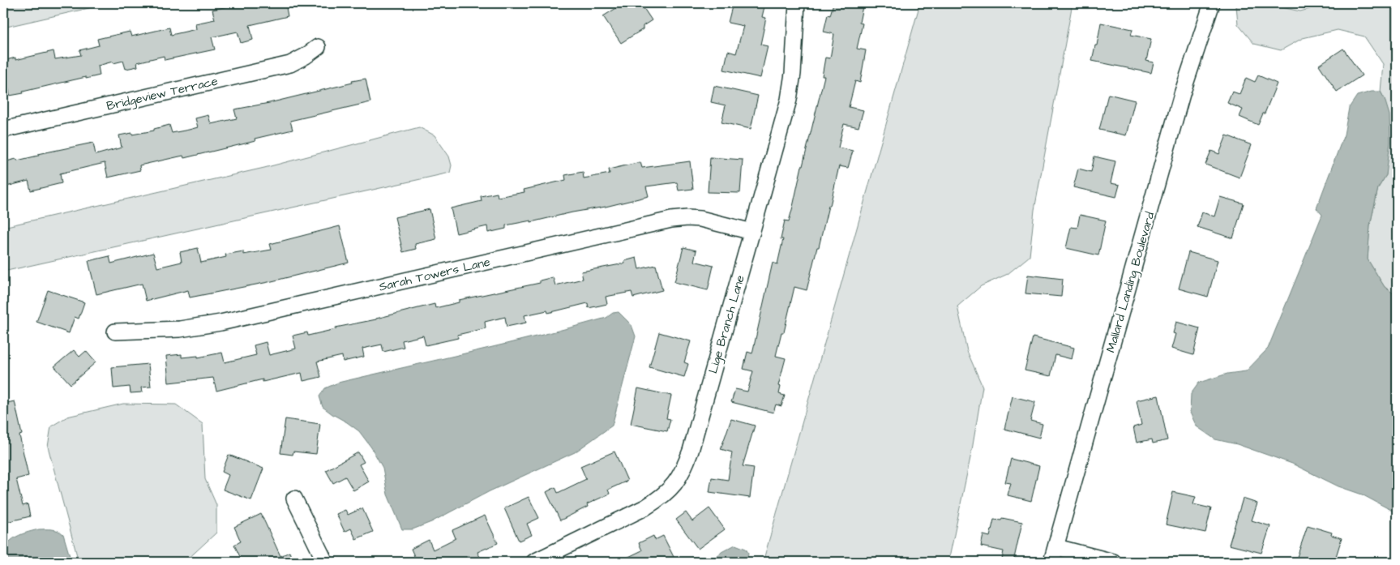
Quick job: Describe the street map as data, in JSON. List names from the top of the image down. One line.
{"streets":{"street":["Bridgeview Terrace","Sarah Towers Lane","Mallard Landing Boulevard","Lige Branch Lane"]},"crossings":[["Sarah Towers Lane","Lige Branch Lane"]]}
